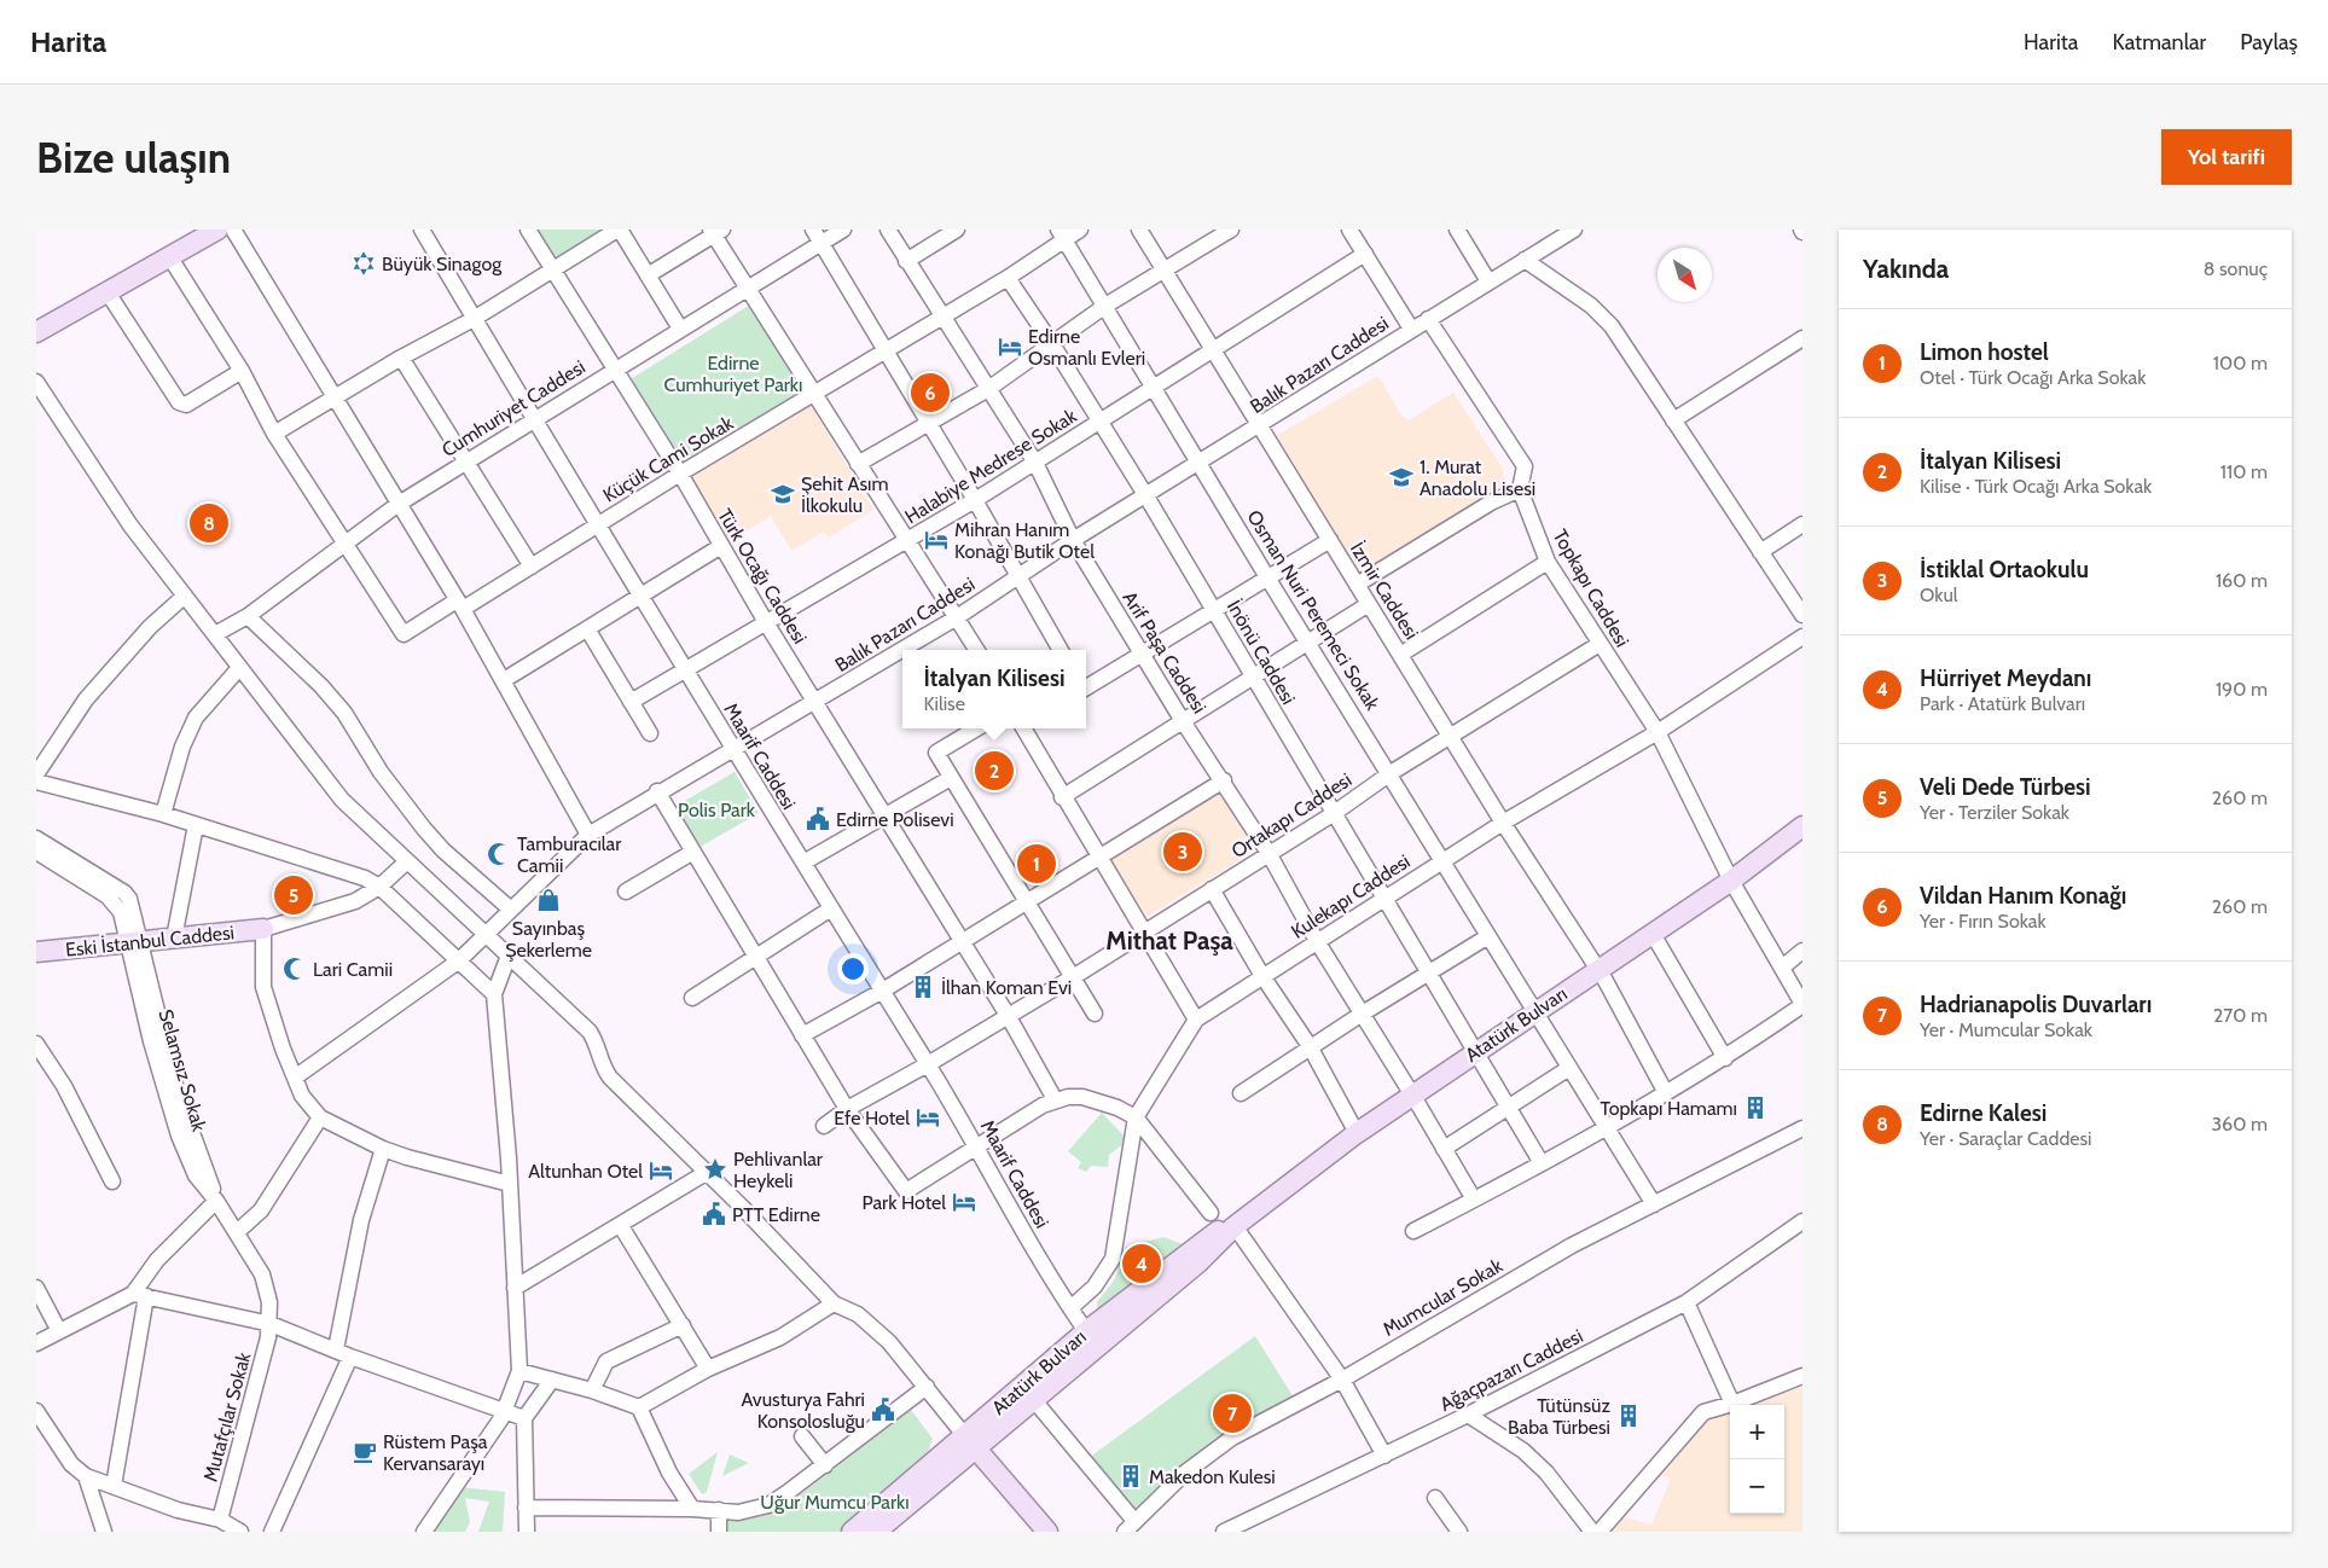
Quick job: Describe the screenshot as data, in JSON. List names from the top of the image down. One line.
{"streets":{"main road":["Eski İstanbul Caddesi","Atatürk Bulvarı"],"street":["Balık Pazarı Caddesi","Cumhuriyet Caddesi","Küçük Cami Sokak","Halabiye Medrese Sokak","Türk Ocağı Caddesi","Topkapı Caddesi","İzmir Caddesi","Osman Nuri Peremeci Sokak","Arif Paşa Caddesi","İnönü Caddesi","Maarif Caddesi","Ortakapı Caddesi","Kulekapı Caddesi","Selamsız Sokak","Mumcular Sokak","Ağaçpazarı Caddesi","Mutafçılar Sokak"]},"crossings":[["Balık Pazarı Caddesi","Türk Ocağı Caddesi"],["Balık Pazarı Caddesi","Topkapı Caddesi"],["Balık Pazarı Caddesi","İzmir Caddesi"],["Balık Pazarı Caddesi","Osman Nuri Peremeci Sokak"],["Balık Pazarı Caddesi","Arif Paşa Caddesi"],["Balık Pazarı Caddesi","İnönü Caddesi"],["Balık Pazarı Caddesi","Maarif Caddesi"],["Cumhuriyet Caddesi","Küçük Cami Sokak"],["Cumhuriyet Caddesi","Türk Ocağı Caddesi"],["Cumhuriyet Caddesi","Maarif Caddesi"],["Küçük Cami Sokak","Türk Ocağı Caddesi"],["Küçük Cami Sokak","Osman Nuri Peremeci Sokak"],["Küçük Cami Sokak","Arif Paşa Caddesi"],["Küçük Cami Sokak","İnönü Caddesi"],["Küçük Cami Sokak","Maarif Caddesi"],["Halabiye Medrese Sokak","Türk Ocağı Caddesi"],["Halabiye Medrese Sokak","İzmir Caddesi"],["Halabiye Medrese Sokak","Osman Nuri Peremeci Sokak"],["Halabiye Medrese Sokak","Arif Paşa Caddesi"],["Halabiye Medrese Sokak","İnönü Caddesi"],["Halabiye Medrese Sokak","Maarif Caddesi"],["Türk Ocağı Caddesi","Ortakapı Caddesi"],["Topkapı Caddesi","Ortakapı Caddesi"],["Topkapı Caddesi","Kulekapı Caddesi"],["Topkapı Caddesi","Atatürk Bulvarı"],["İzmir Caddesi","Ortakapı Caddesi"],["İzmir Caddesi","Kulekapı Caddesi"],["İzmir Caddesi","Atatürk Bulvarı"],["Osman Nuri Peremeci Sokak","Ortakapı Caddesi"],["Osman Nuri Peremeci Sokak","Kulekapı Caddesi"],["Osman Nuri Peremeci Sokak","Atatürk Bulvarı"],["Osman Nuri Peremeci Sokak","Mumcular Sokak"],["Arif Paşa Caddesi","Ortakapı Caddesi"],["Arif Paşa Caddesi","Kulekapı Caddesi"],["Arif Paşa Caddesi","Atatürk Bulvarı"],["İnönü Caddesi","Ortakapı Caddesi"],["İnönü Caddesi","Kulekapı Caddesi"],["İnönü Caddesi","Atatürk Bulvarı"],["Maarif Caddesi","Ortakapı Caddesi"],["Maarif Caddesi","Kulekapı Caddesi"],["Maarif Caddesi","Atatürk Bulvarı"],["Eski İstanbul Caddesi","Selamsız Sokak"],["Selamsız Sokak","Mutafçılar Sokak"]],"districts":["Mithat Paşa"],"parks":["Edirne Cumhuriyet Parkı","Polis Park","Uğur Mumcu Parkı"],"places":{"synagogue":["Büyük Sinagog"],"hotel":["Edirne Osmanlı Evleri","Mihran Hanım Konağı Butik Otel","Efe Hotel","Altunhan Otel","Park Hotel"],"school or university":["1. Murat Anadolu Lisesi","Şehit Asım İlkokulu"],"public building":["Edirne Polisevi","PTT Edirne","Avusturya Fahri Konsolosluğu"],"mosque":["Tamburacılar Camii","Lari Camii"],"shop":["Sayınbaş Şekerleme"],"building":["İlhan Koman Evi","Topkapı Hamamı","Tütünsüz Baba Türbesi","Makedon Kulesi"],"place":["Pehlivanlar Heykeli"],"cafe":["Rüstem Paşa Kervansarayı"]},"north":"bottom right","page":{"header":"Harita","nav":["Harita","Katmanlar","Paylaş"],"buttons":"Yol tarifi","title":"Bize ulaşın","heading":["Yakında","8 sonuç"],"list":[{"mark":"1","name":"Limon hostel","note":"Otel · Türk Ocağı Arka Sokak","value":"100 m"},{"mark":"2","name":"İtalyan Kilisesi","note":"Kilise · Türk Ocağı Arka Sokak","value":"110 m"},{"mark":"3","name":"İstiklal Ortaokulu","note":"Okul","value":"160 m"},{"mark":"4","name":"Hürriyet Meydanı","note":"Park · Atatürk Bulvarı","value":"190 m"},{"mark":"5","name":"Veli Dede Türbesi","note":"Yer · Terziler Sokak","value":"260 m"},{"mark":"6","name":"Vildan Hanım Konağı","note":"Yer · Fırın Sokak","value":"260 m"},{"mark":"7","name":"Hadrianapolis Duvarları","note":"Yer · Mumcular Sokak","value":"270 m"},{"mark":"8","name":"Edirne Kalesi","note":"Yer · Saraçlar Caddesi","value":"360 m"}],"pins":["6","8","2","3","1","5","4","7"],"popup":["İtalyan Kilisesi","Kilise"],"map_buttons":["+","−"]}}
